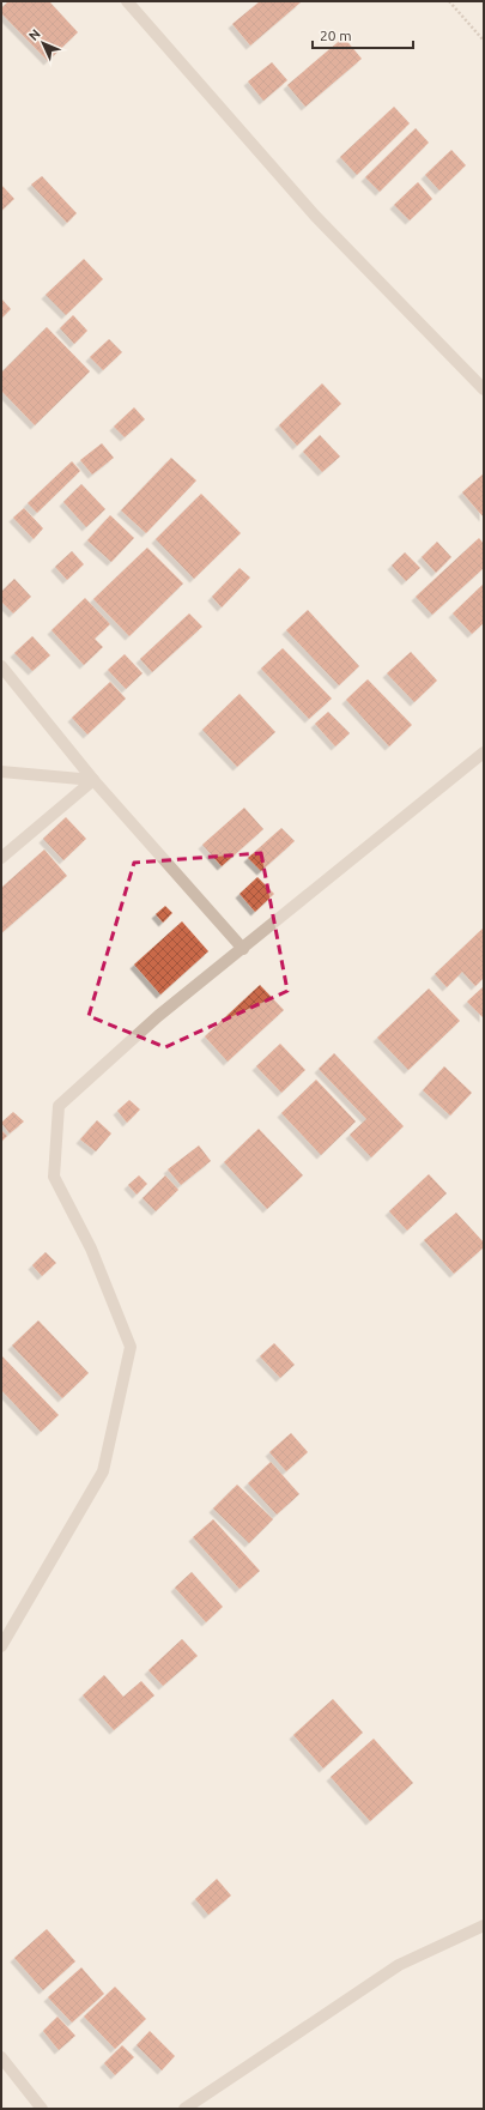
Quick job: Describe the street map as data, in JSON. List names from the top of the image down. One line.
{"scale_bar":"20 m","north":"top left"}
